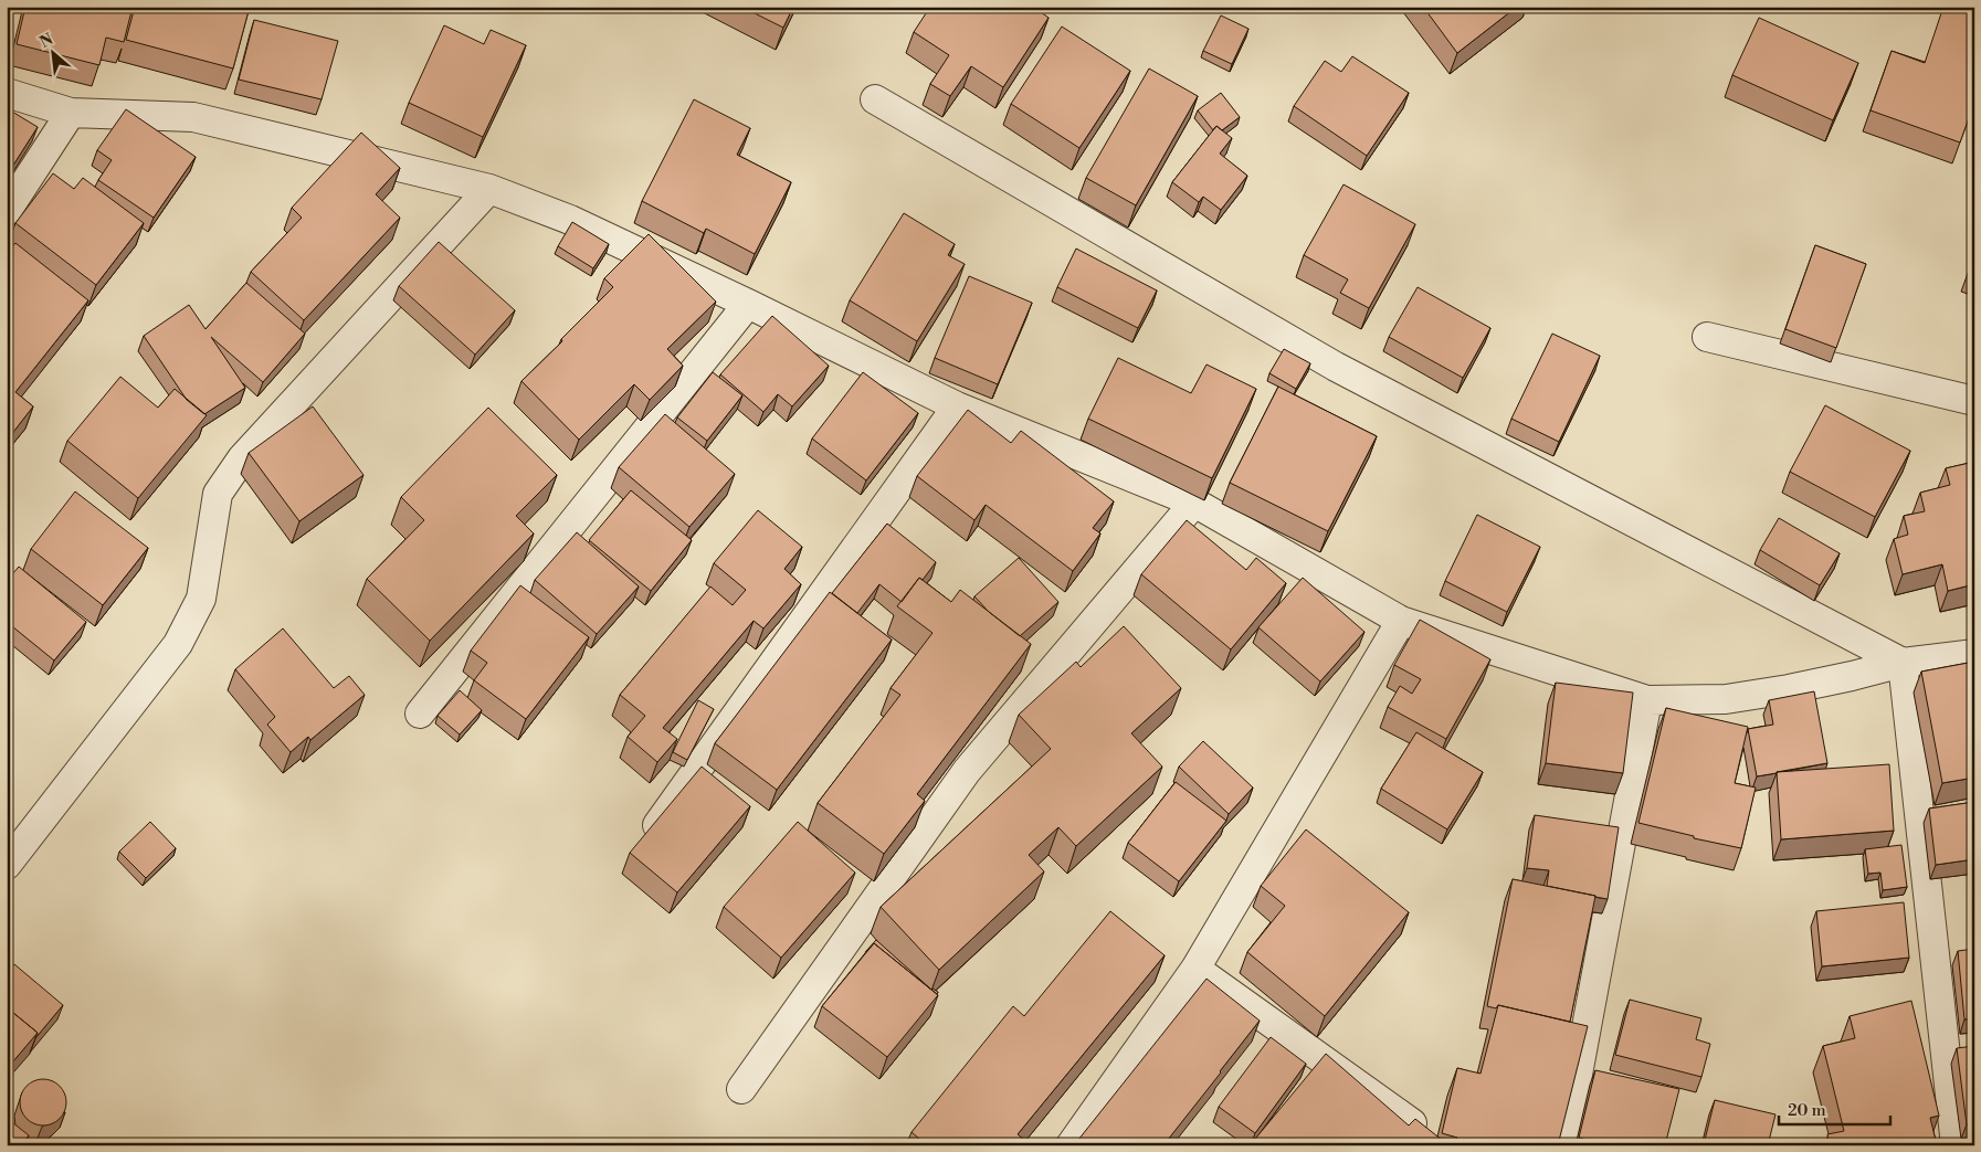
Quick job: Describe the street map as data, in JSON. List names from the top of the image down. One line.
{"scale_bar":"20 m","north":"top left"}
